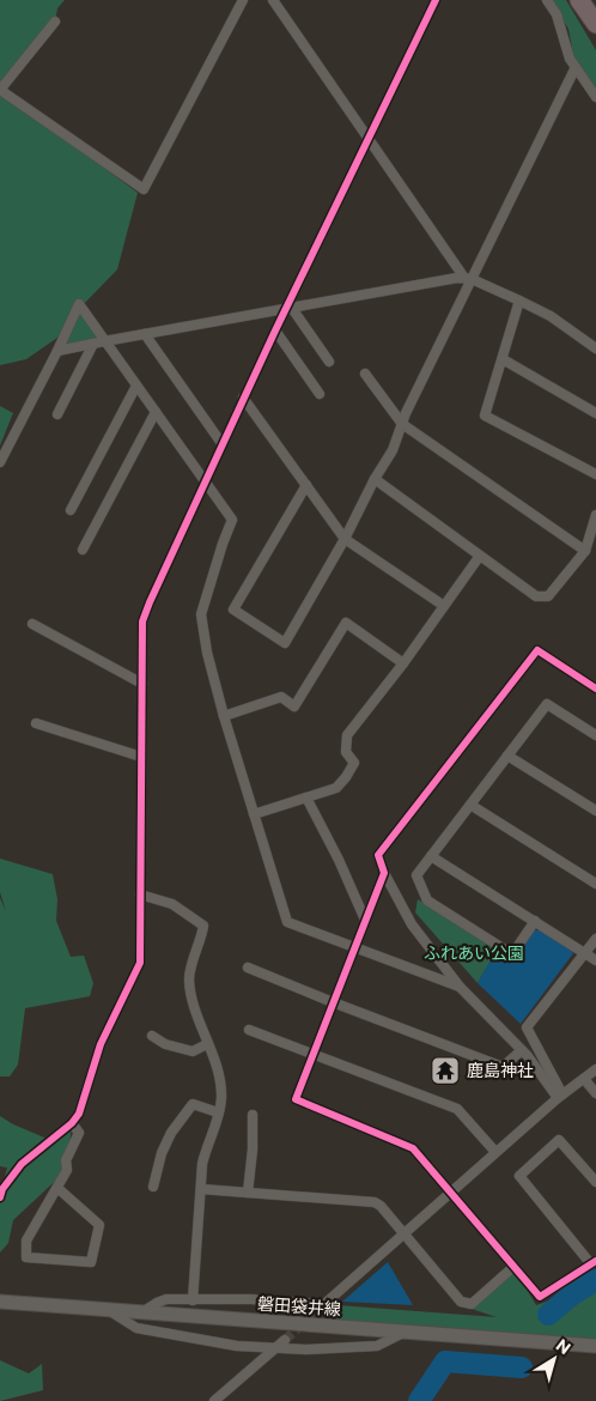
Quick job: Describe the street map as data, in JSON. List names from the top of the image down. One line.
{"streets":{"main road":["磐田袋井線"]},"parks":["ふれあい公園"],"places":{"temple":["鹿島神社"]},"north":"top right"}
